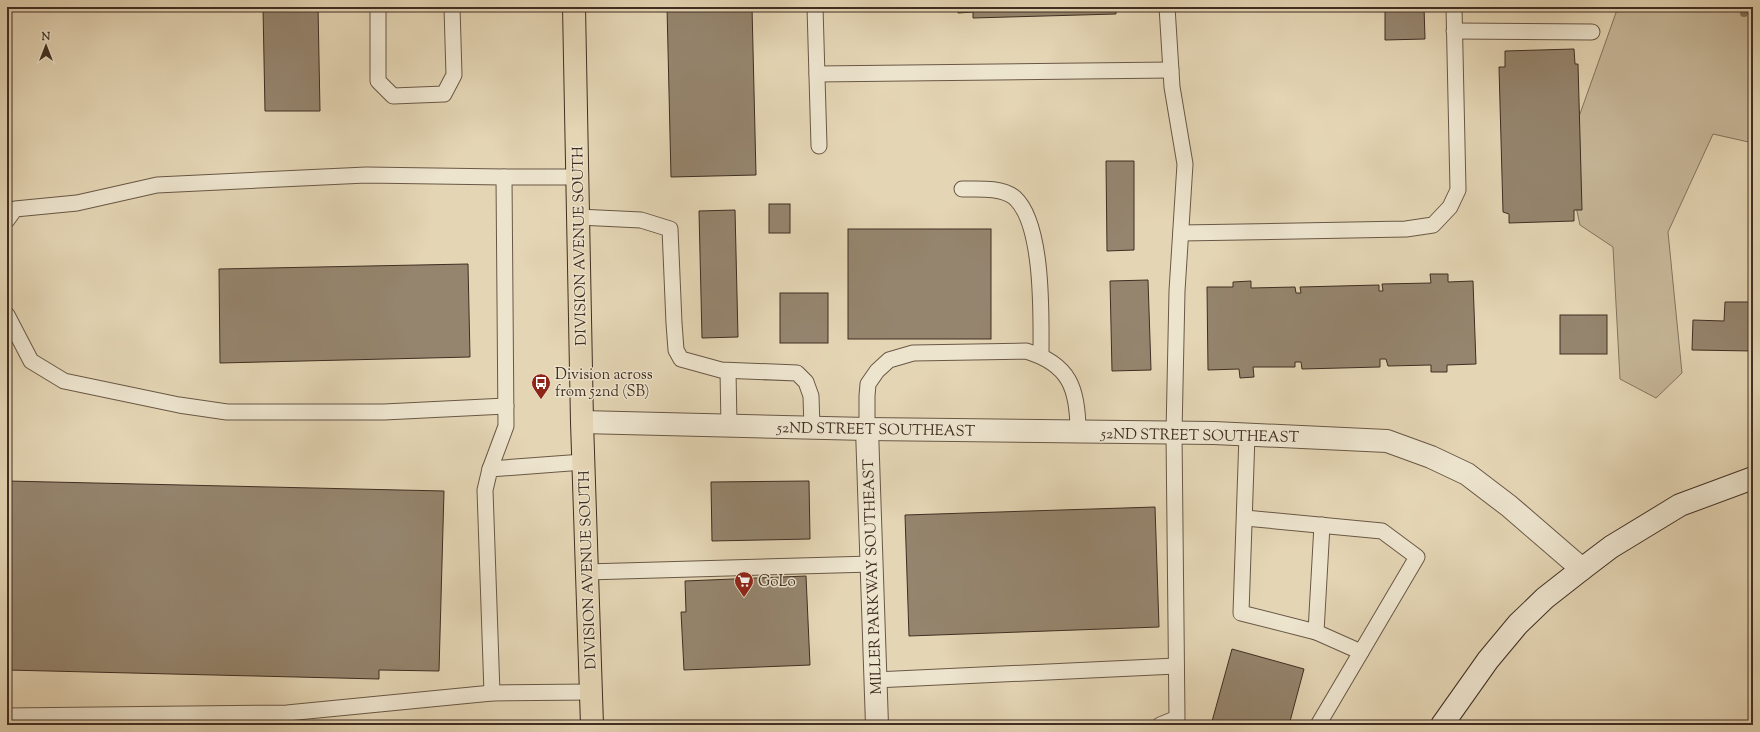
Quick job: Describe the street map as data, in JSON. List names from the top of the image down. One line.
{"streets":{"main road":["DIVISION AVENUE SOUTH"],"street":["52ND STREET SOUTHEAST","MILLER PARKWAY SOUTHEAST"]},"crossings":[["DIVISION AVENUE SOUTH","52ND STREET SOUTHEAST"],["52ND STREET SOUTHEAST","MILLER PARKWAY SOUTHEAST"]],"places":{"bus stop":["Division across from 52nd (SB)"],"supermarket":["GoLo"]},"north":"top"}
